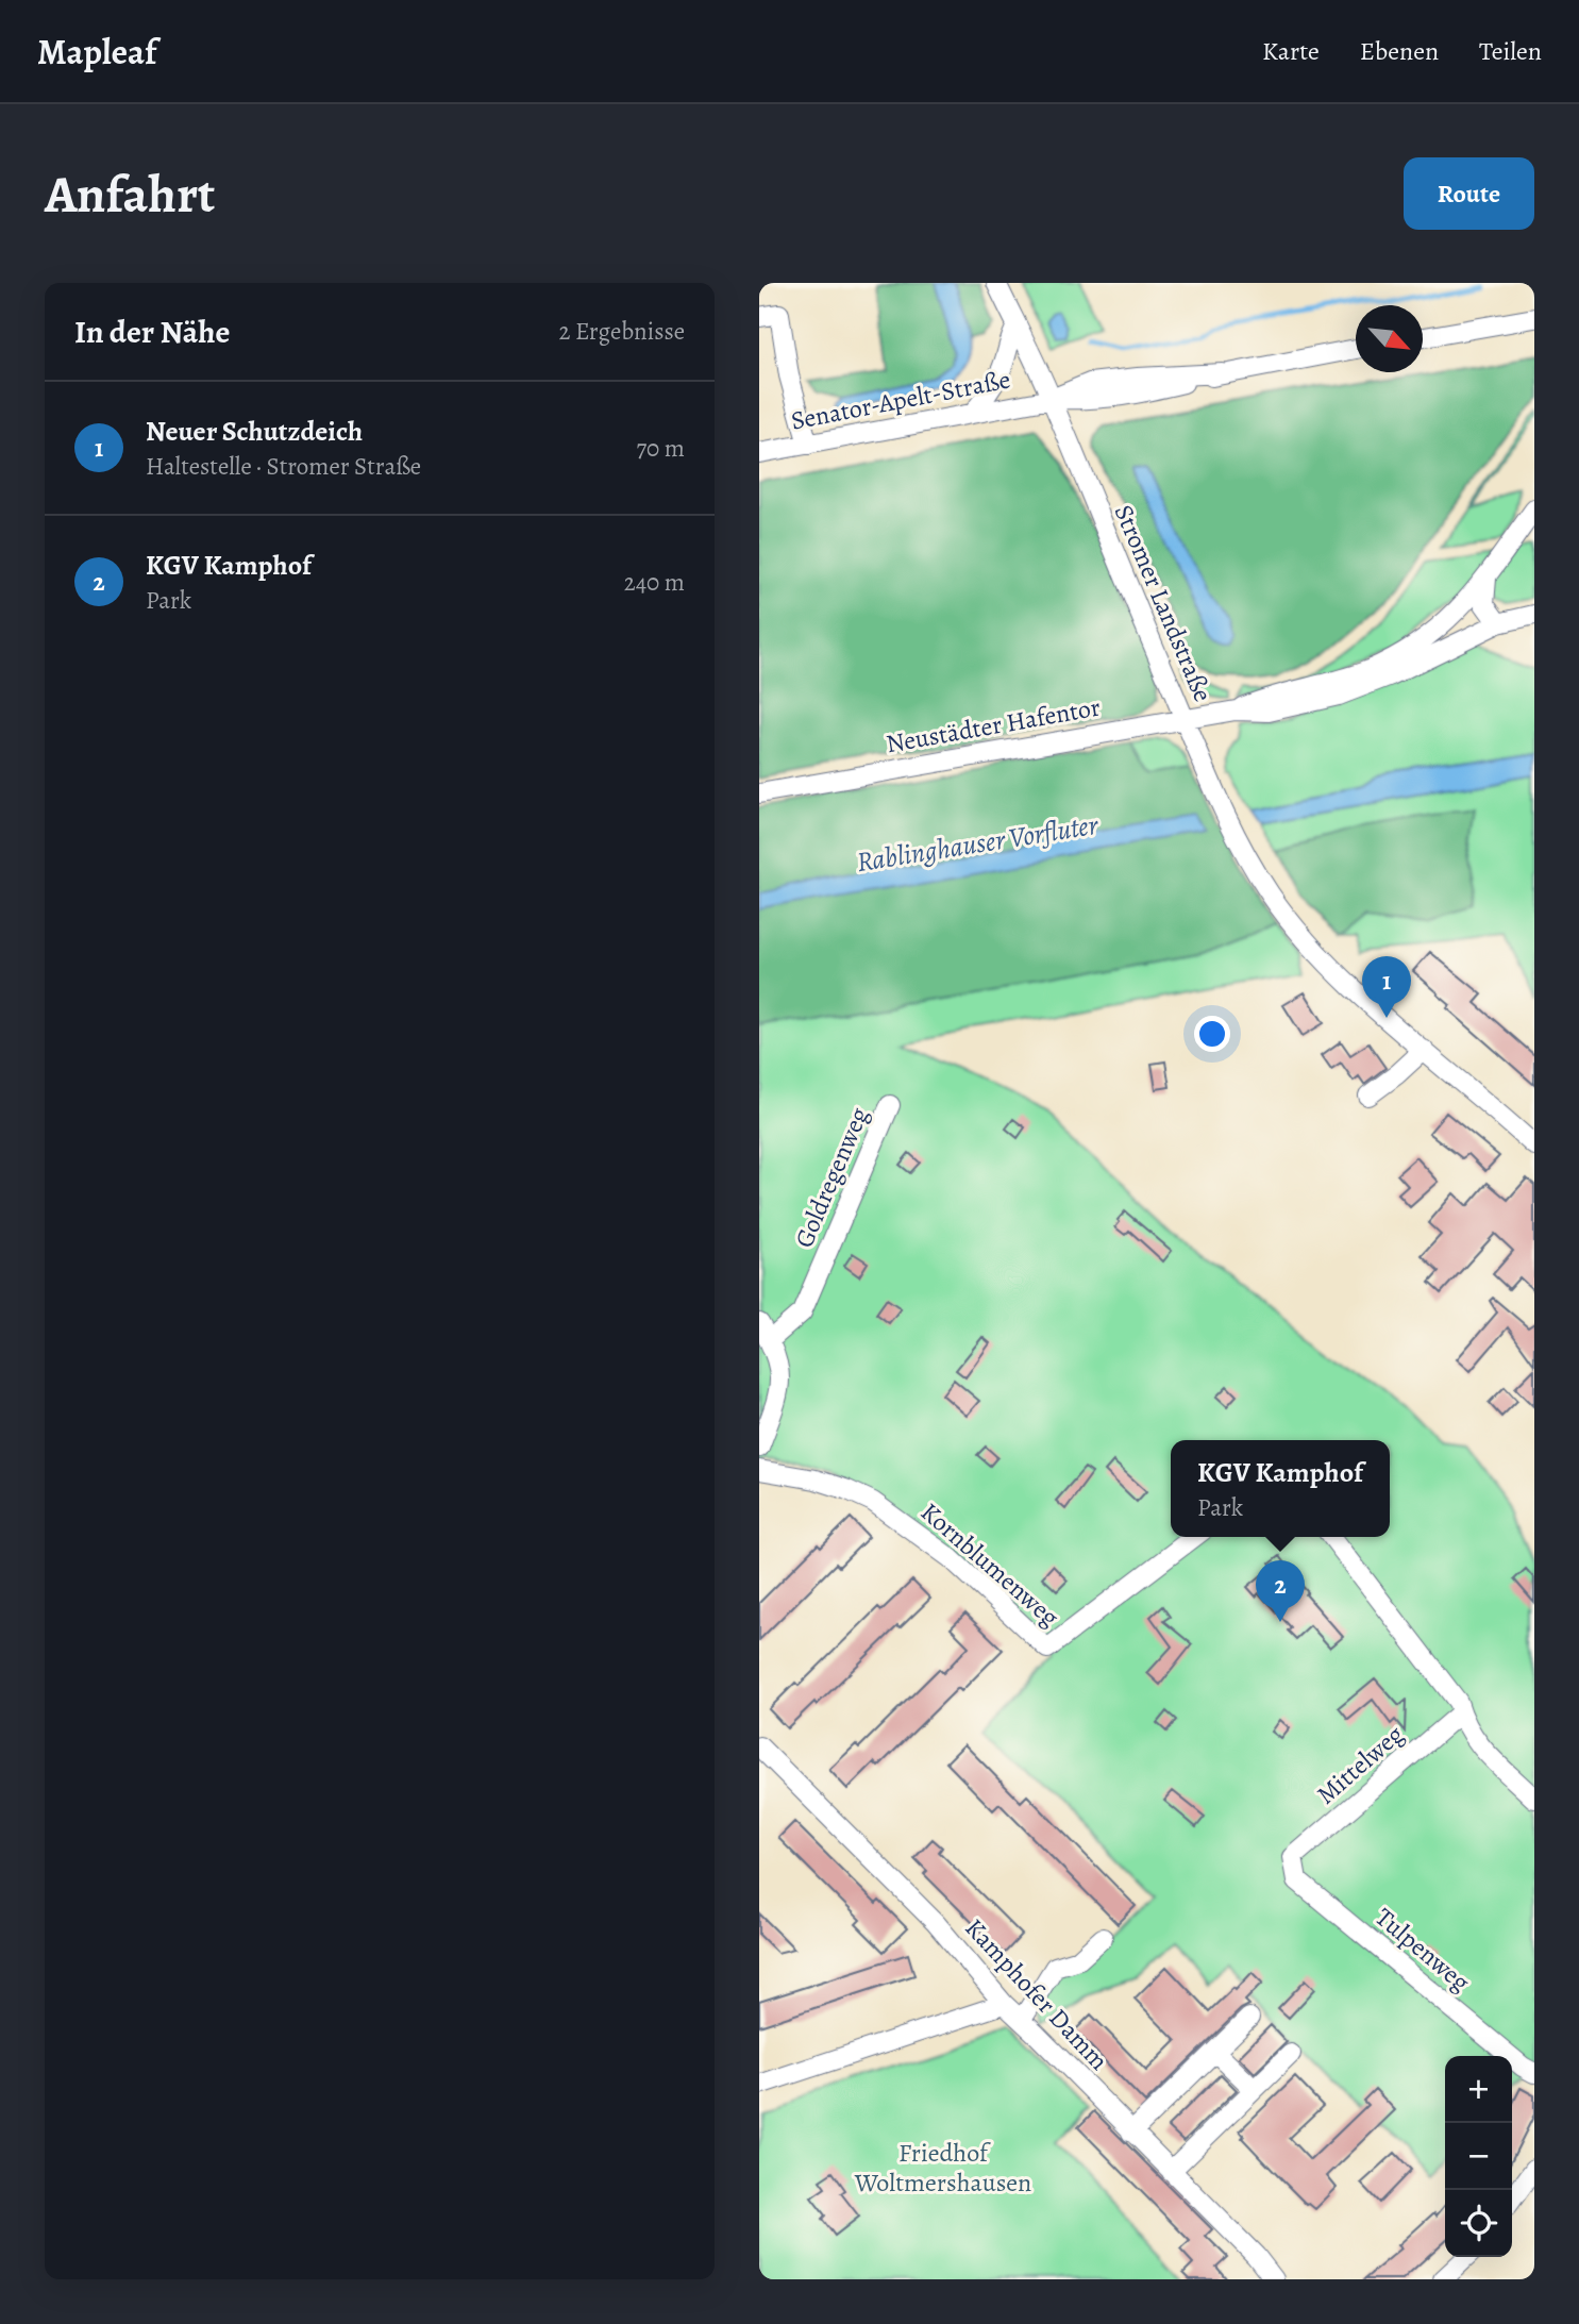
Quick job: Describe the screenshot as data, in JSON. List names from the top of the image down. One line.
{"streets":{"street":["Senator-Apelt-Straße","Stromer Landstraße","Neustädter Hafentor","Goldregenweg","Kornblumenweg","Mittelweg","Tulpenweg","Kamphofer Damm"]},"crossings":[["Senator-Apelt-Straße","Stromer Landstraße"],["Stromer Landstraße","Neustädter Hafentor"],["Mittelweg","Tulpenweg"]],"water":["Rablinghauser Vorfluter"],"parks":["Friedhof Woltmershausen"],"north":"bottom right","page":{"header":"Mapleaf","nav":["Karte","Ebenen","Teilen"],"buttons":"Route","title":"Anfahrt","heading":["In der Nähe","2 Ergebnisse"],"list":[{"mark":"1","name":"Neuer Schutzdeich","note":"Haltestelle · Stromer Straße","value":"70 m"},{"mark":"2","name":"KGV Kamphof","note":"Park","value":"240 m"}],"pins":["1","2"],"popup":["KGV Kamphof","Park"],"map_buttons":["+","−"]}}
